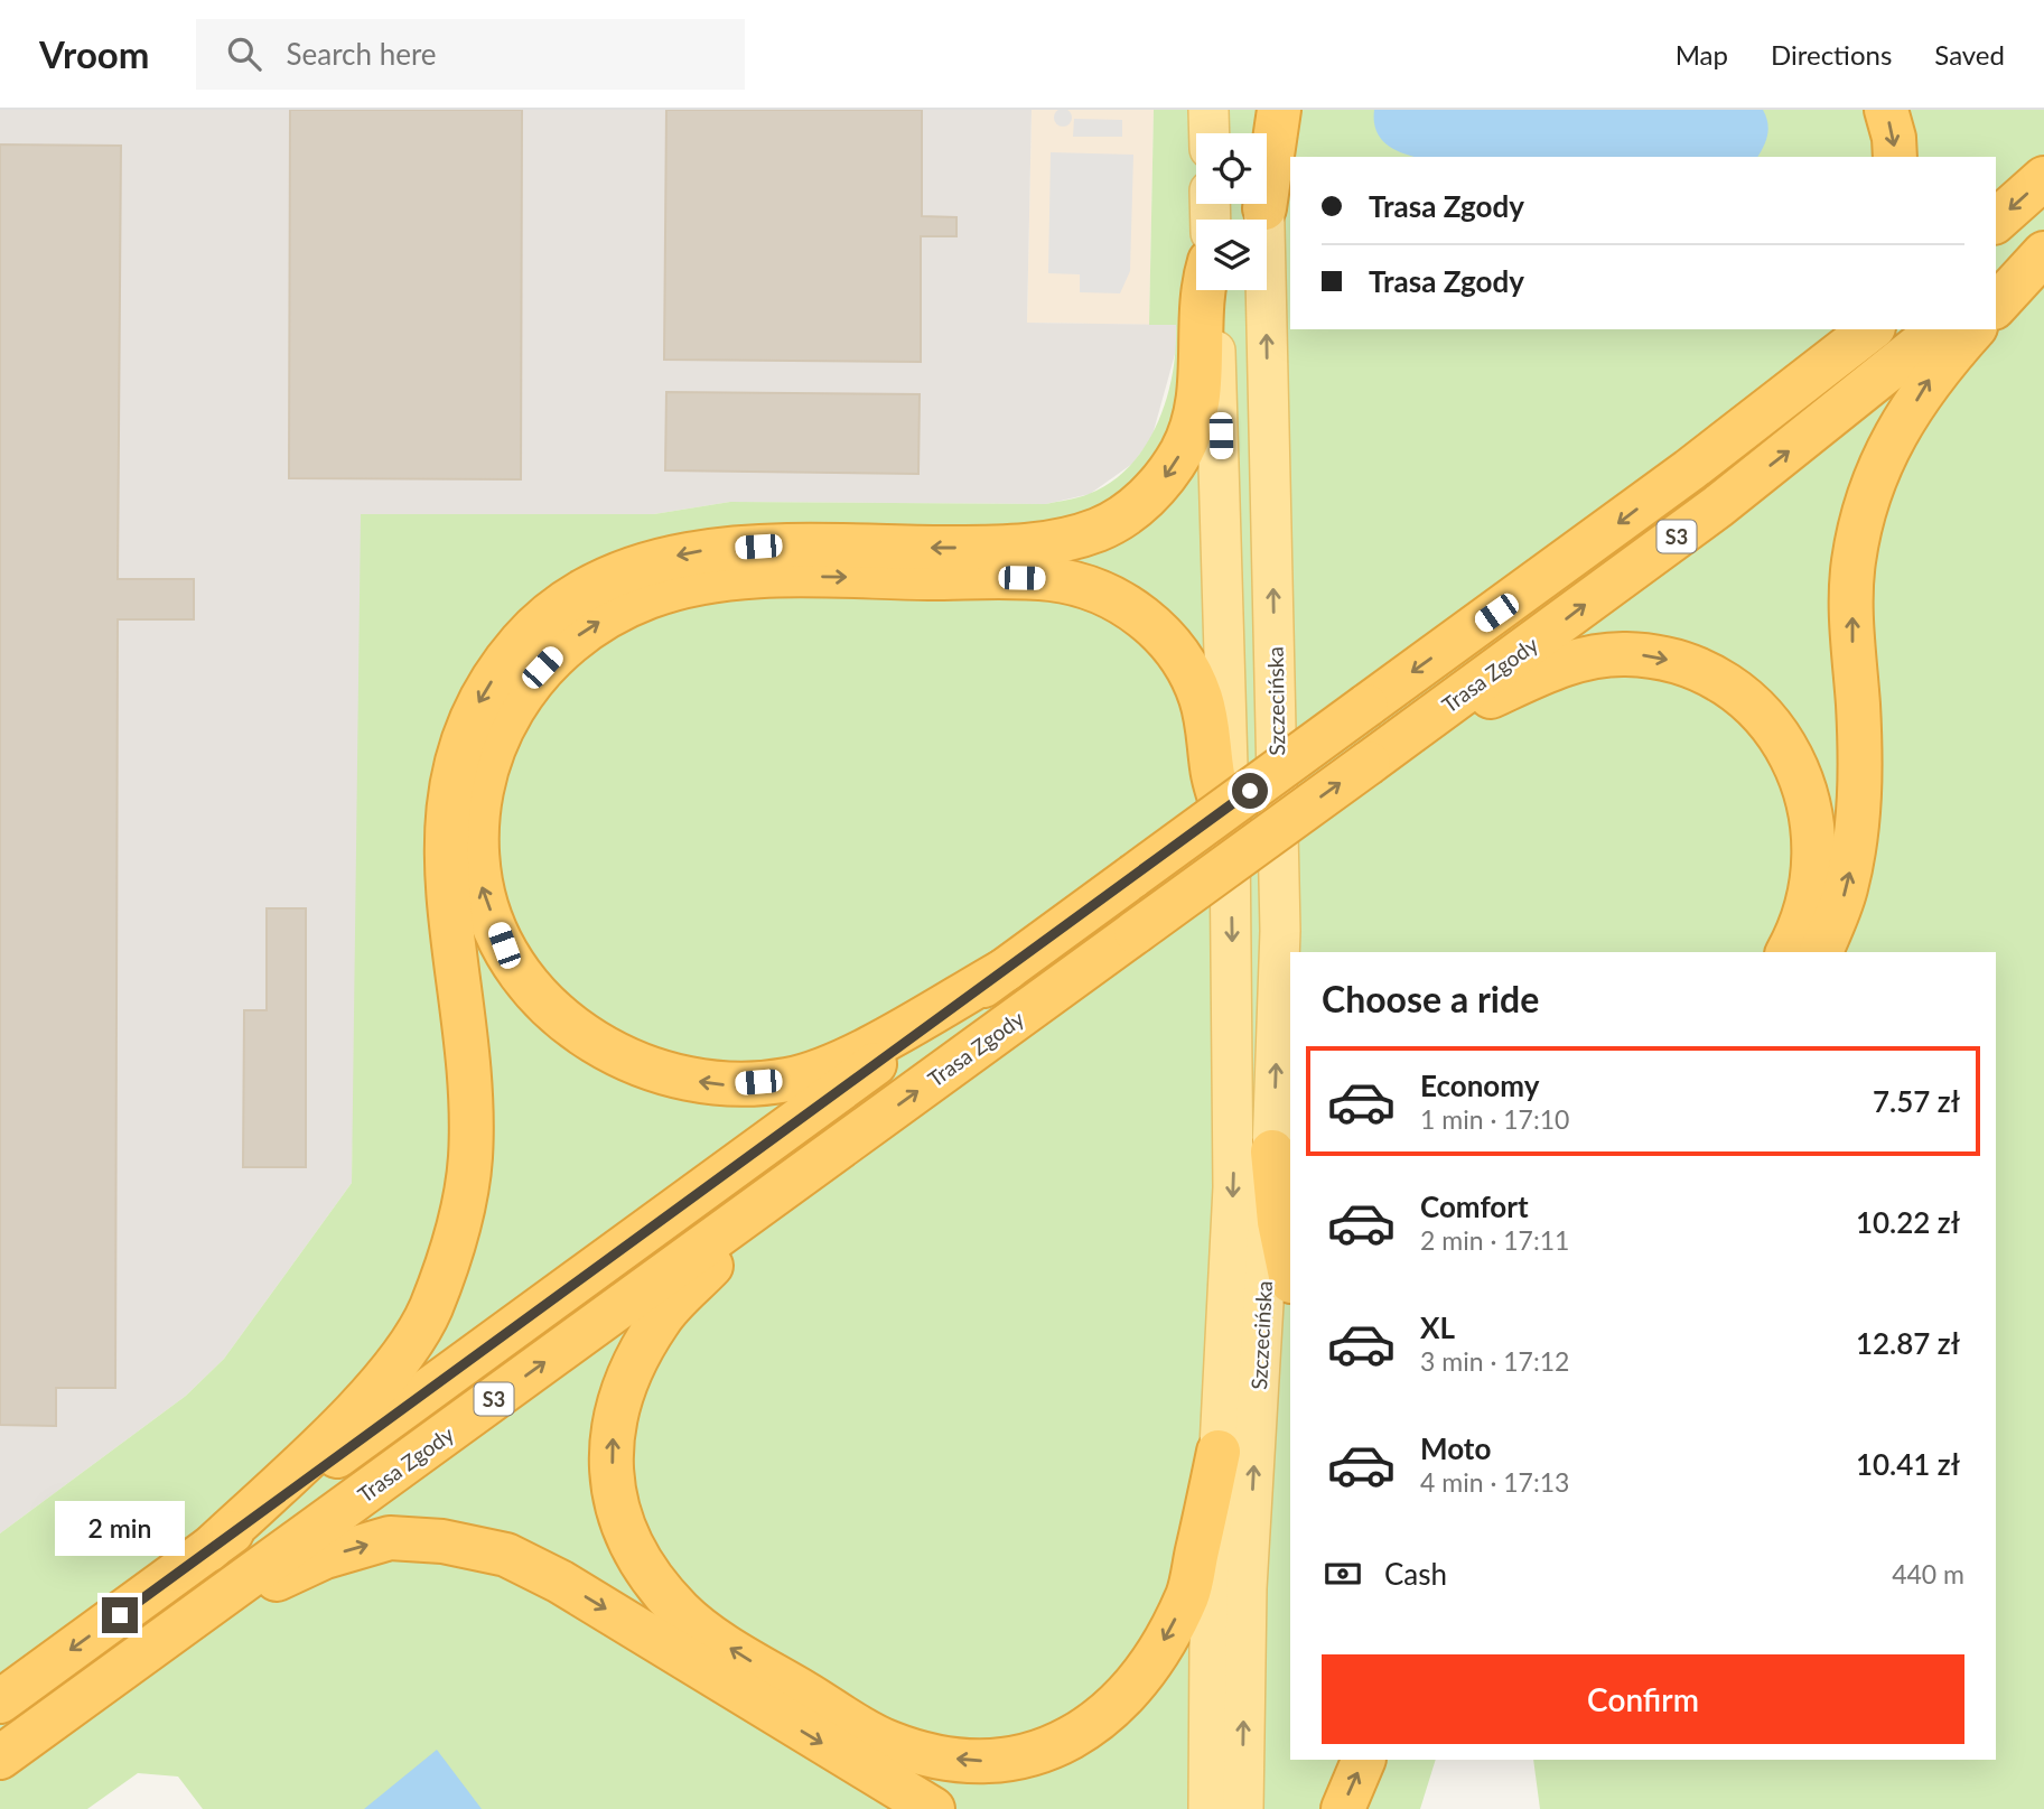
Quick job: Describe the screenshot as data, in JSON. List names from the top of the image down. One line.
{"streets":{"highway":["S3","Trasa Zgody"],"main road":["Szczecińska"]},"page":{"header":"Vroom","search":"Search here","nav":["Map","Directions","Saved"],"banner":["Trasa Zgody","Trasa Zgody"],"heading":"Choose a ride","list":[{"name":"Economy","note":"1 min · 17:10","value":"7.57 zł"},{"name":"Comfort","note":"2 min · 17:11","value":"10.22 zł"},{"name":"XL","note":"3 min · 17:12","value":"12.87 zł"},{"name":"Moto","note":"4 min · 17:13","value":"10.41 zł"}],"bubble":"2 min","pay":["Cash","440 m"],"buttons":"Confirm"}}
